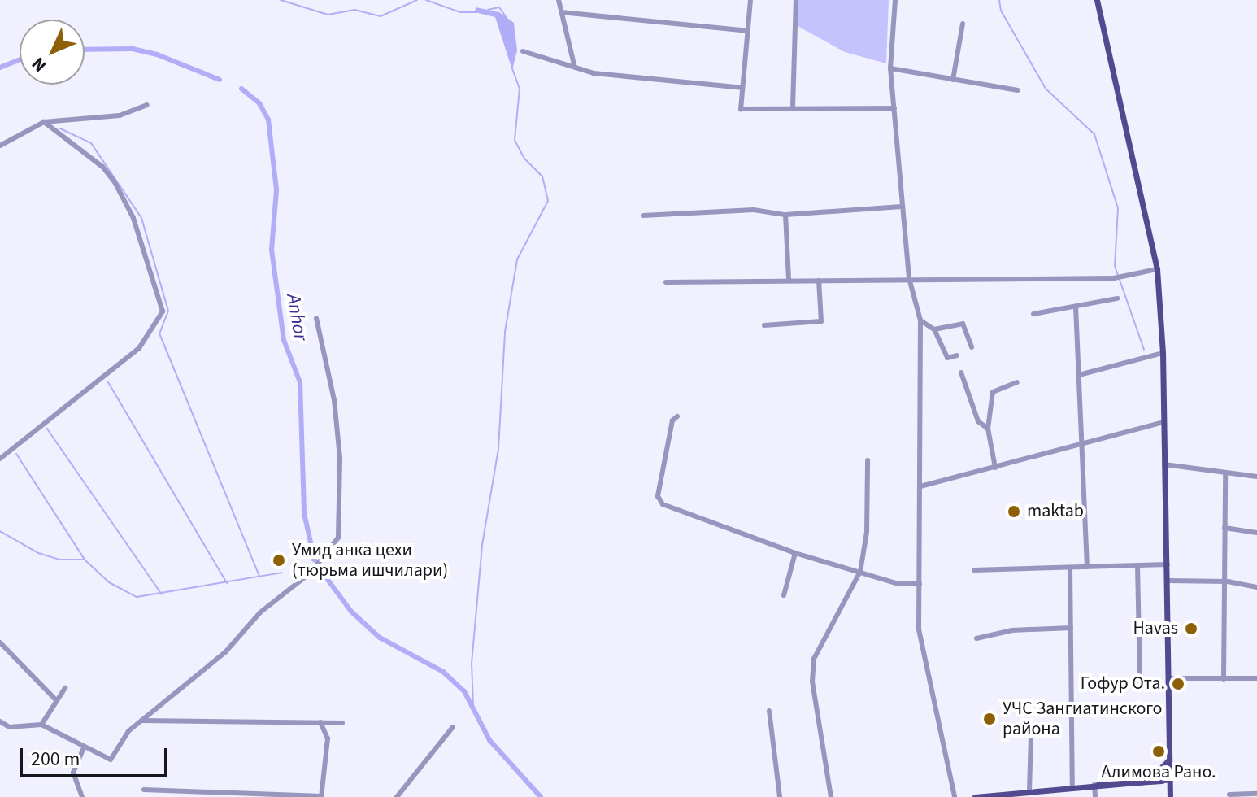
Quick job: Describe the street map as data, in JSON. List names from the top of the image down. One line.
{"water":["Anhor"],"places":["maktab","Умид анка цехи (тюрьма ишчилари)","Havas","Гофур Ота.","УЧС Зангиатинского района","Алимова Рано."],"scale_bar":"200 m","north":"bottom left"}
